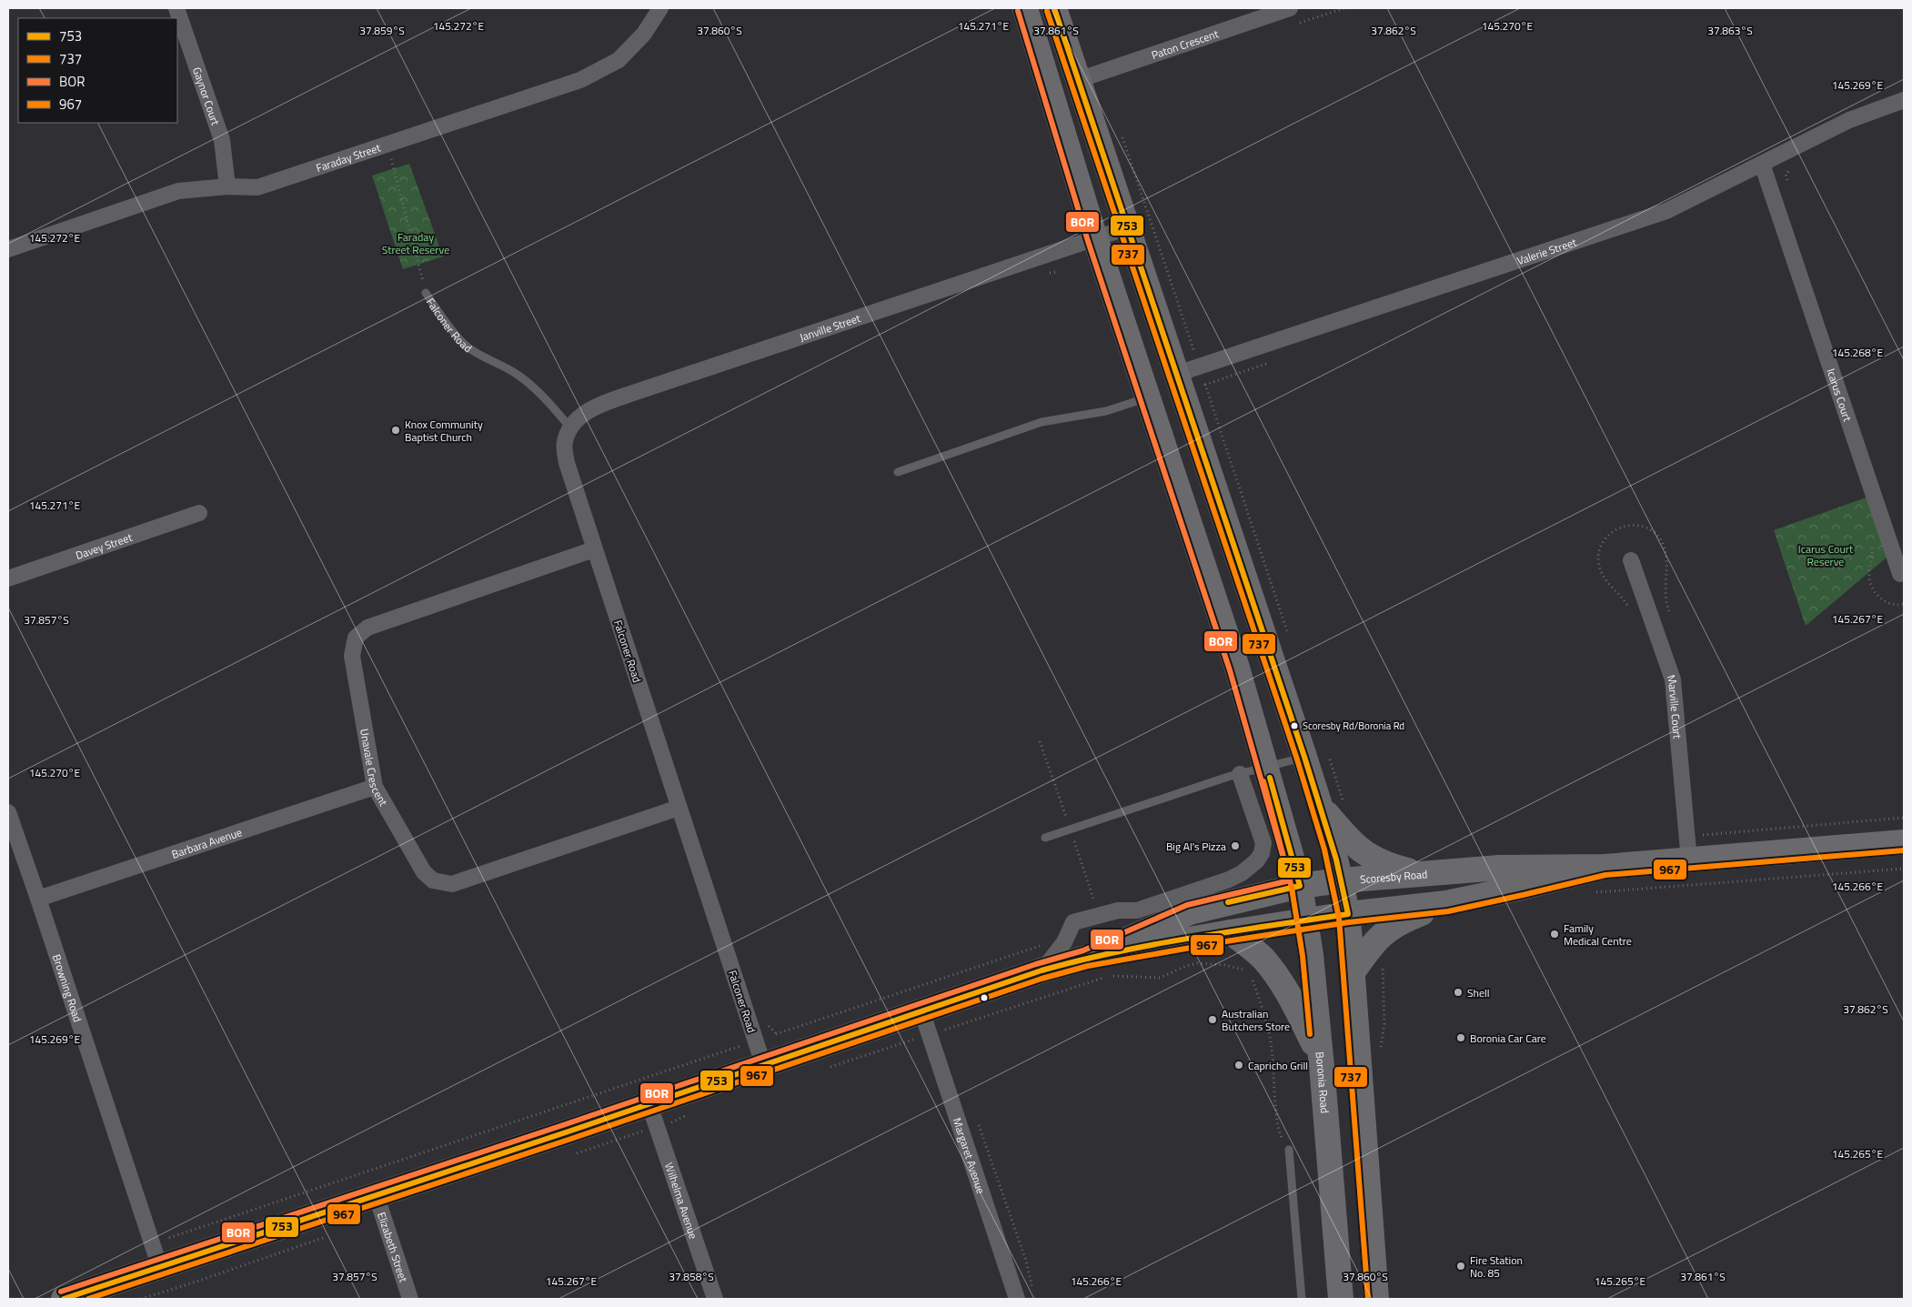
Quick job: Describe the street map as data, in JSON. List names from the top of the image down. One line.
{"streets":{"main road":["Scoresby Road","Boronia Road"],"street":["Paton Crescent","Gaynor Court","Faraday Street","Valerie Street","Falconer Road","Janville Street","Icarus Court","Davey Street","Marville Court","Unavale Crescent","Barbara Avenue","Browning Road","Margaret Avenue","Wilhelma Avenue","Elizabeth Street"]},"crossings":[["Gaynor Court","Faraday Street"],["Valerie Street","Icarus Court"],["Falconer Road","Janville Street"],["Falconer Road","Unavale Crescent"],["Falconer Road","Scoresby Road"],["Janville Street","Boronia Road"],["Marville Court","Scoresby Road"],["Unavale Crescent","Barbara Avenue"],["Barbara Avenue","Browning Road"],["Scoresby Road","Browning Road"],["Scoresby Road","Boronia Road"],["Scoresby Road","Margaret Avenue"],["Scoresby Road","Wilhelma Avenue"],["Scoresby Road","Elizabeth Street"]],"parks":["Faraday Street Reserve","Icarus Court Reserve"],"places":["Knox Community Baptist Church","Scoresby Rd/Boronia Rd","Big Al's Pizza","Family Medical Centre","Shell","Australian Butchers Store","Boronia Car Care","Capricho Grill","Fire Station No. 85"],"lines":["transit line 753","transit line 737","transit line BOR","transit line 967"],"legend":["753","737","BOR","967"],"coordinates":["145.272°E","145.271°E","145.270°E","37.859°S","37.860°S","37.861°S","37.862°S","37.863°S","145.269°E","145.268°E","145.267°E","37.857°S","145.266°E","145.265°E","37.858°S"]}
